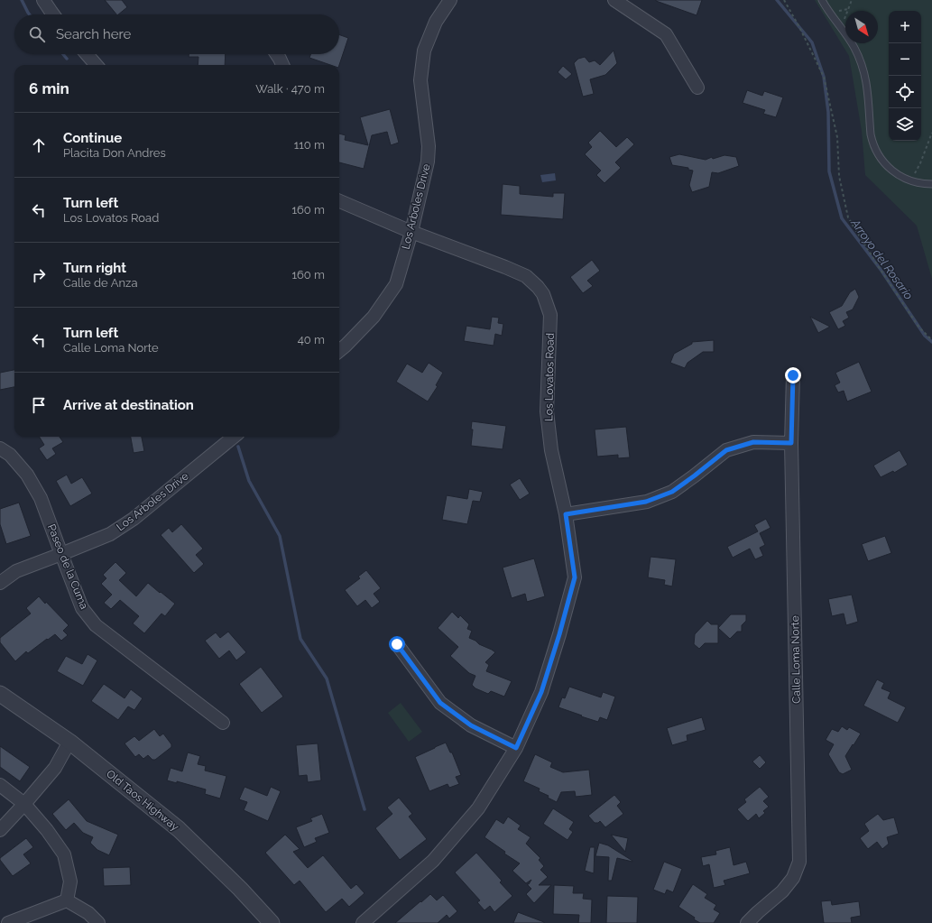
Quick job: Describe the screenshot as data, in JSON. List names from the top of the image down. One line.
{"streets":{"street":["Los Arboles Drive","Los Lovatos Road","Paseo de la Cuma","Calle Loma Norte","Old Taos Highway"]},"crossings":[["Los Arboles Drive","Los Lovatos Road"],["Los Arboles Drive","Paseo de la Cuma"]],"water":["Arroyo del Rosario"],"north":"bottom right","page":{"map_buttons":["+","−"],"search":"Search here","heading":["6 min","Walk · 470 m"],"list":[["Continue","Placita Don Andres","110 m"],["Turn left","Los Lovatos Road","160 m"],["Turn right","Calle de Anza","160 m"],["Turn left","Calle Loma Norte","40 m"],"Arrive at destination"]}}
